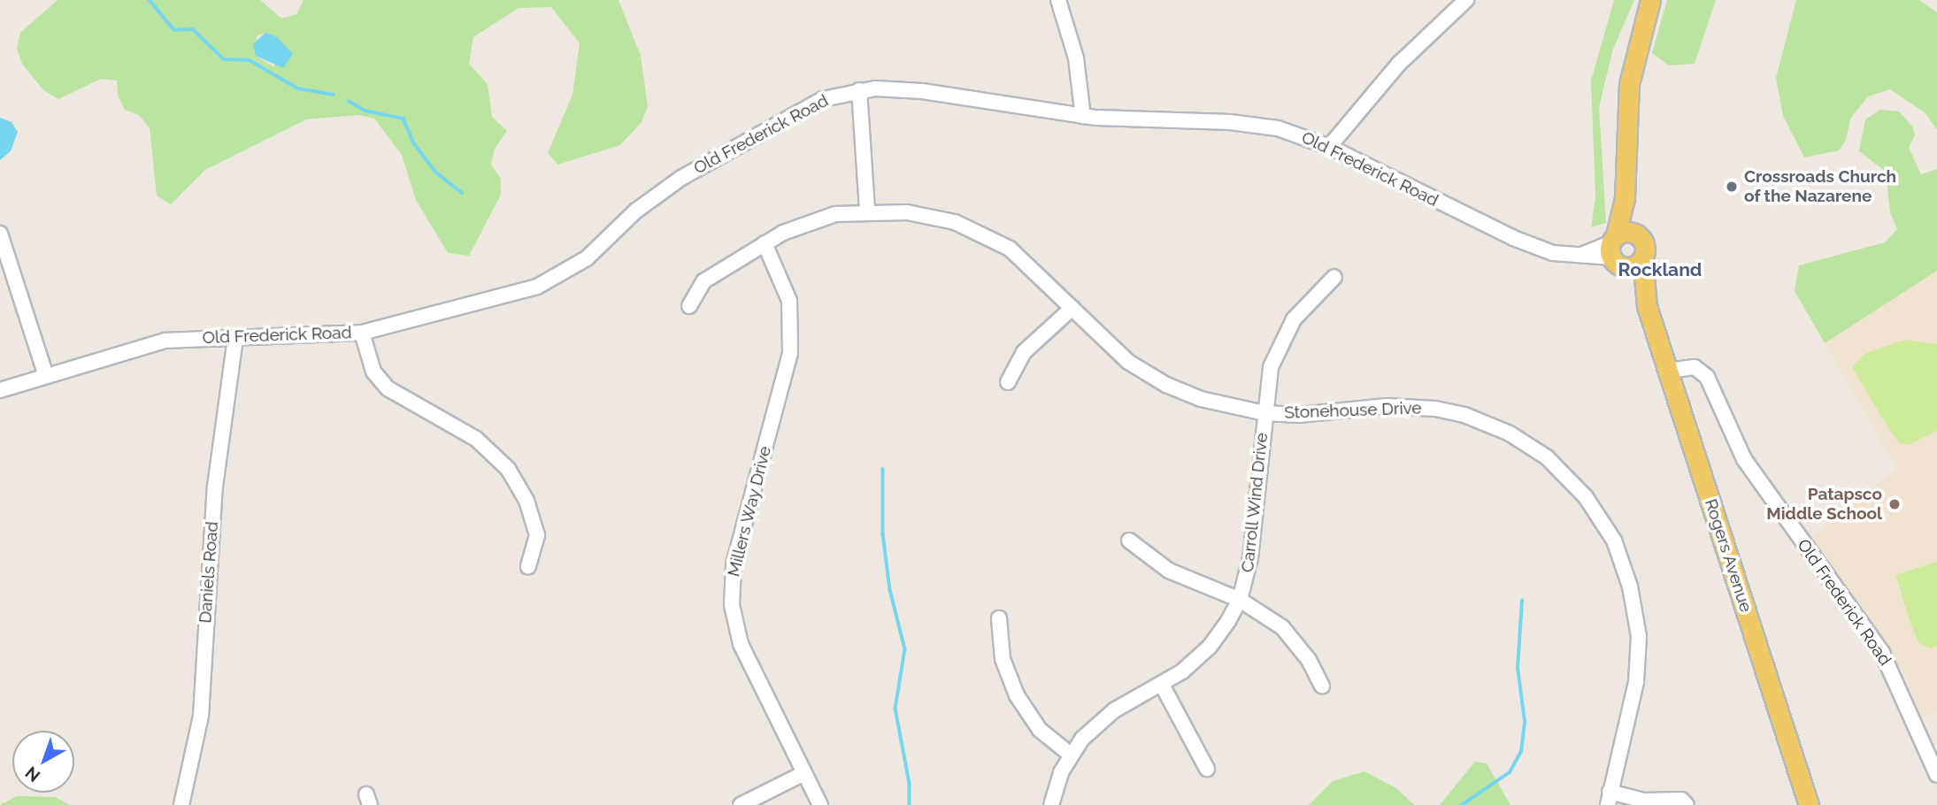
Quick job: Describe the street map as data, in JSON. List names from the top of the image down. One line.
{"streets":{"main road":["Rogers Avenue"],"street":["Old Frederick Road","Stonehouse Drive","Carroll Wind Drive","Millers Way Drive","Daniels Road"]},"crossings":[["Old Frederick Road","Rogers Avenue"],["Old Frederick Road","Daniels Road"],["Stonehouse Drive","Carroll Wind Drive"],["Stonehouse Drive","Millers Way Drive"]],"districts":["Rockland"],"places":["Crossroads Church of the Nazarene","Patapsco Middle School"],"north":"bottom left"}
